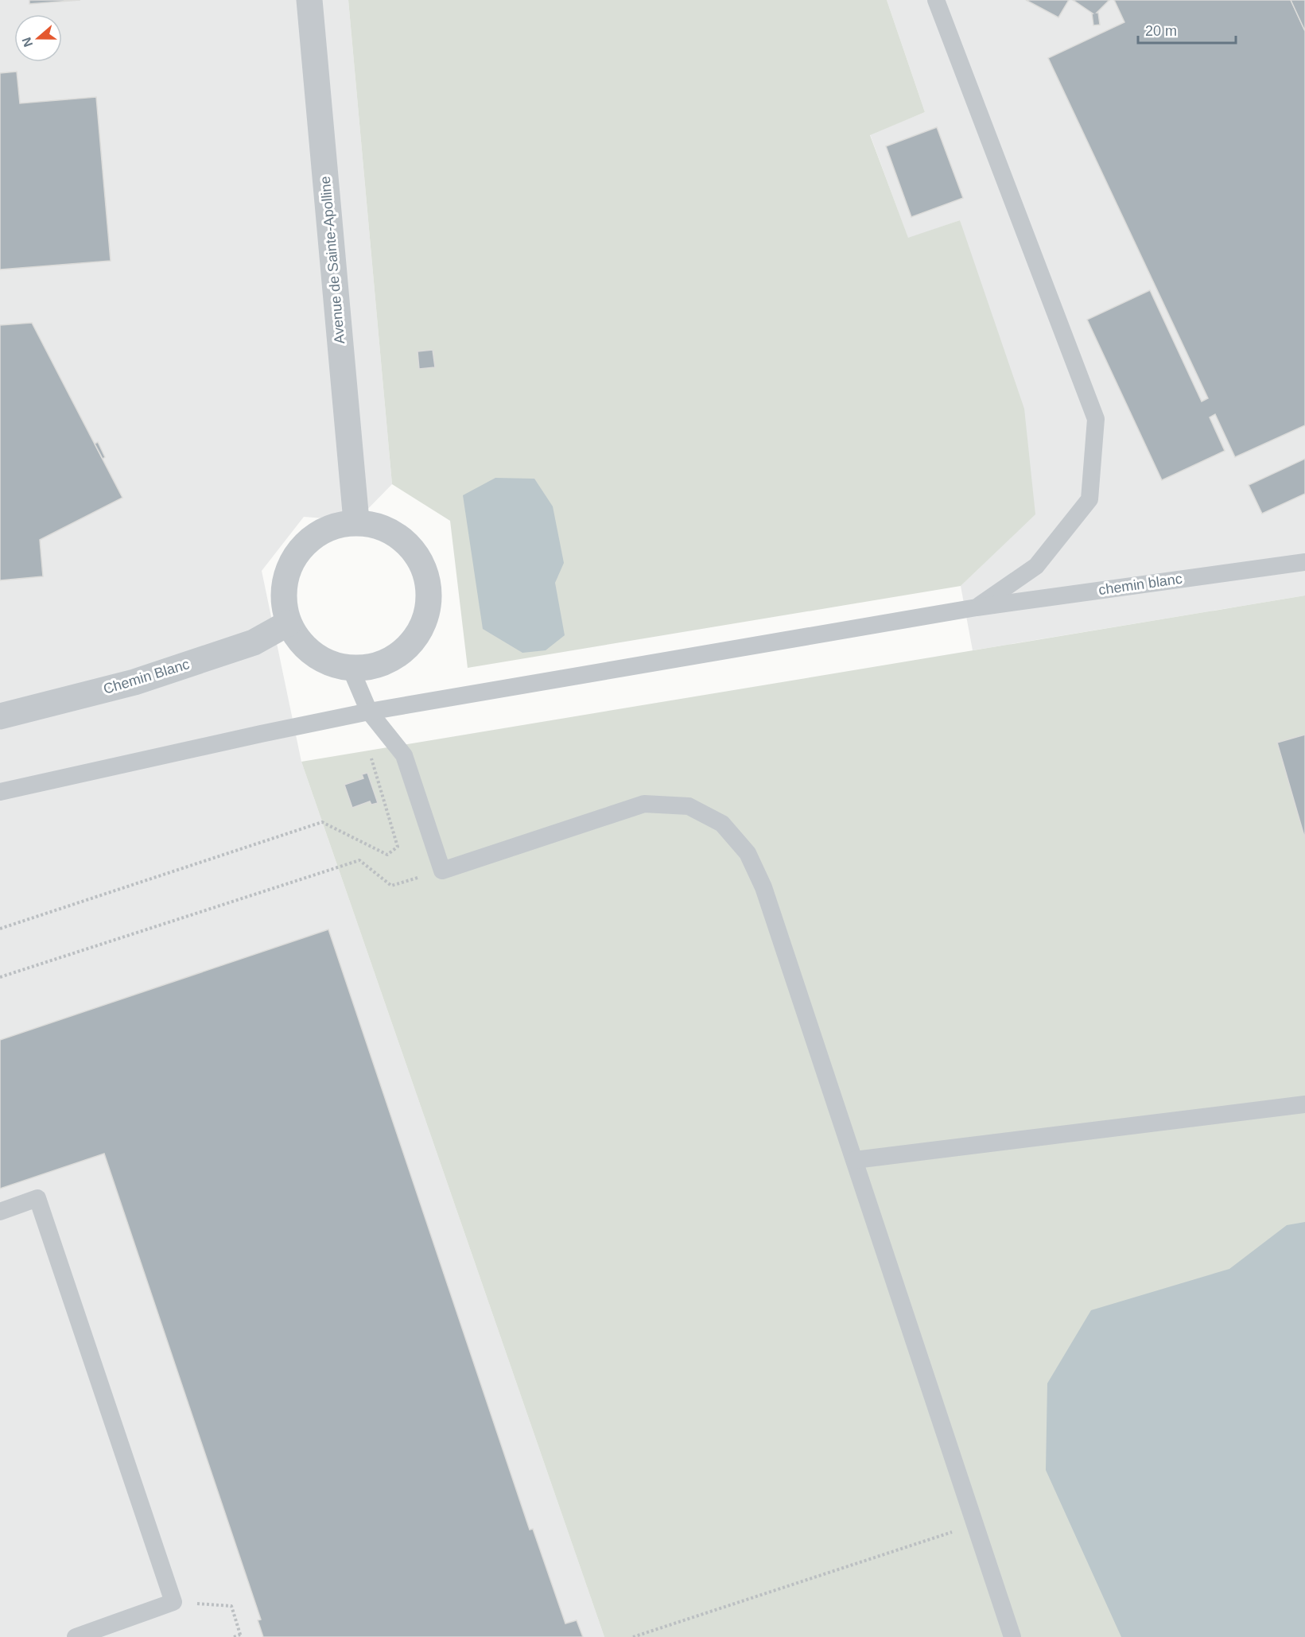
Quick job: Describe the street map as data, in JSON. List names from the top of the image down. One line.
{"streets":{"street":["Avenue de Sainte-Apolline","Chemin Blanc"],"lane":["chemin blanc"]},"crossings":[["Avenue de Sainte-Apolline","Chemin Blanc"]],"scale_bar":"20 m","north":"left"}
